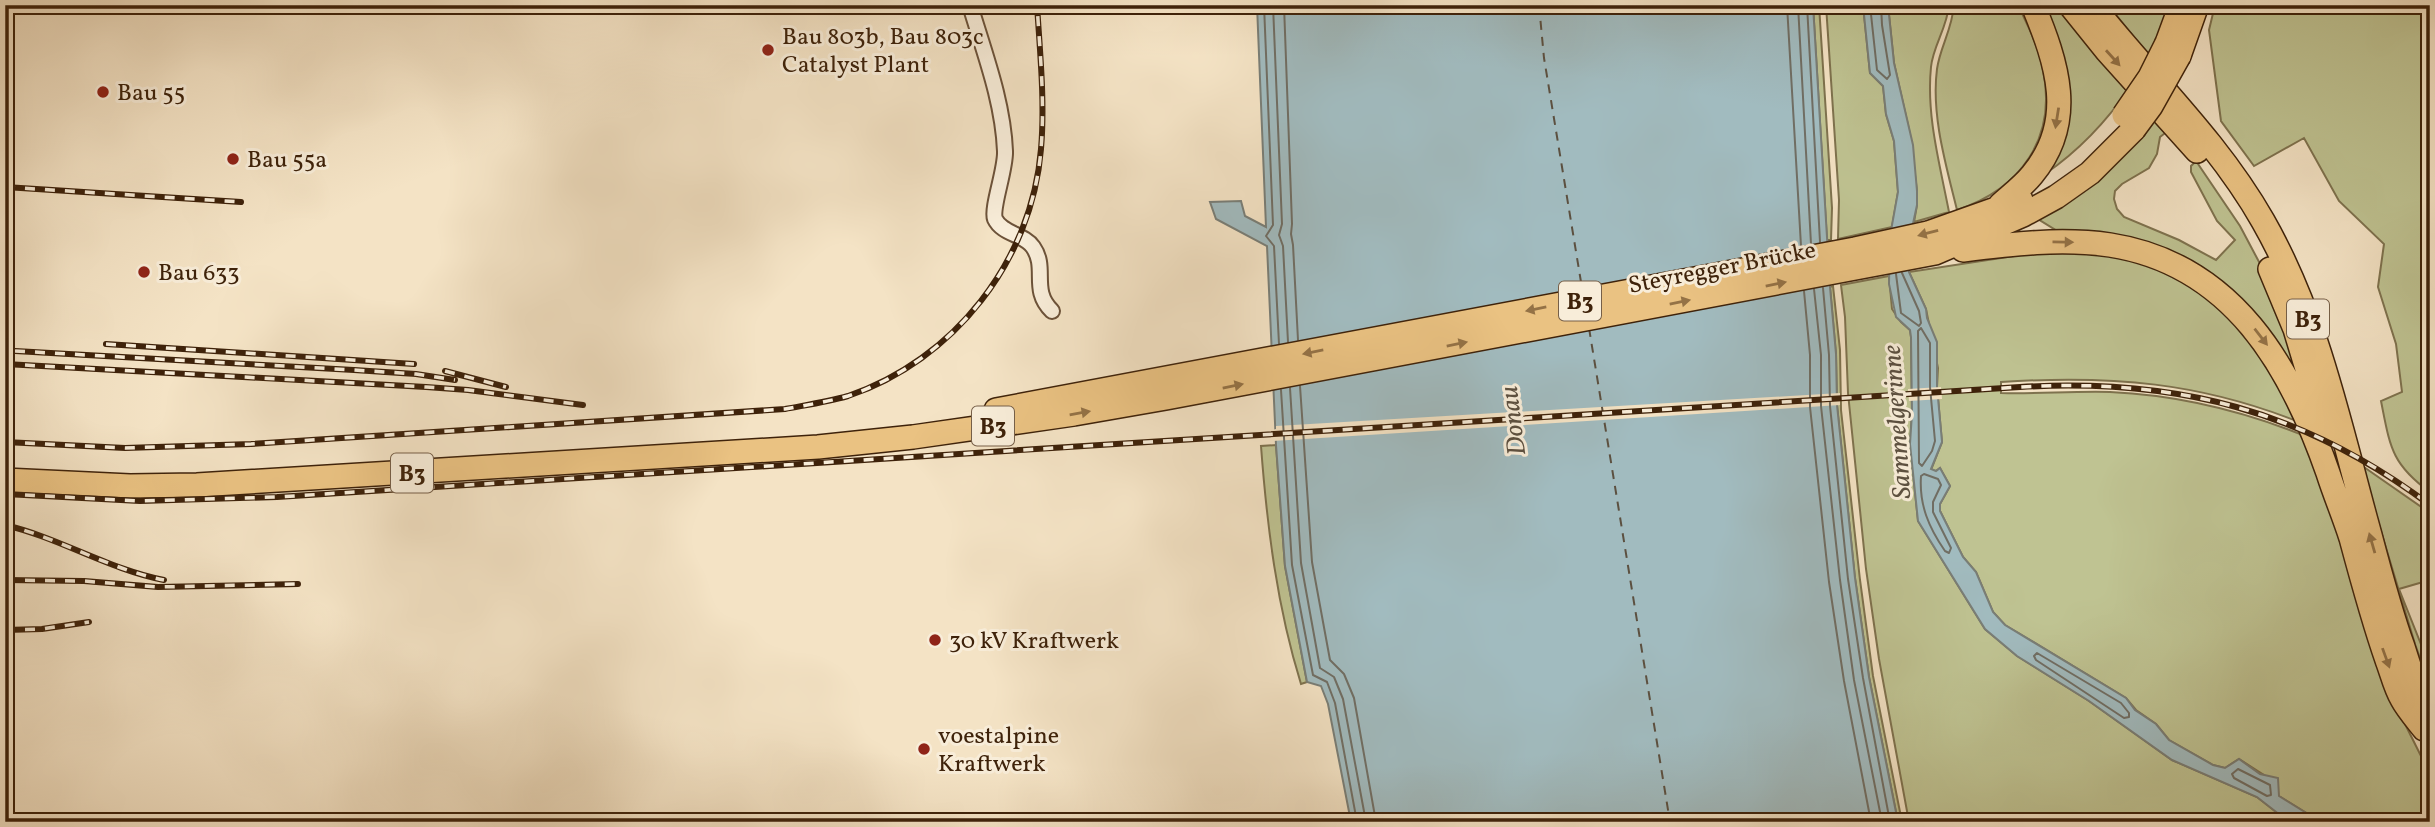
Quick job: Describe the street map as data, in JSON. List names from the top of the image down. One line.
{"streets":{"main road":["Steyregger Brücke","B3"]},"crossings":[["Steyregger Brücke","B3"]],"water":["Donau","Sammelgerinne"],"places":["Bau 803b, Bau 803c Catalyst Plant","Bau 55","Bau 55a","Bau 633","30 kV Kraftwerk","voestalpine Kraftwerk"]}
